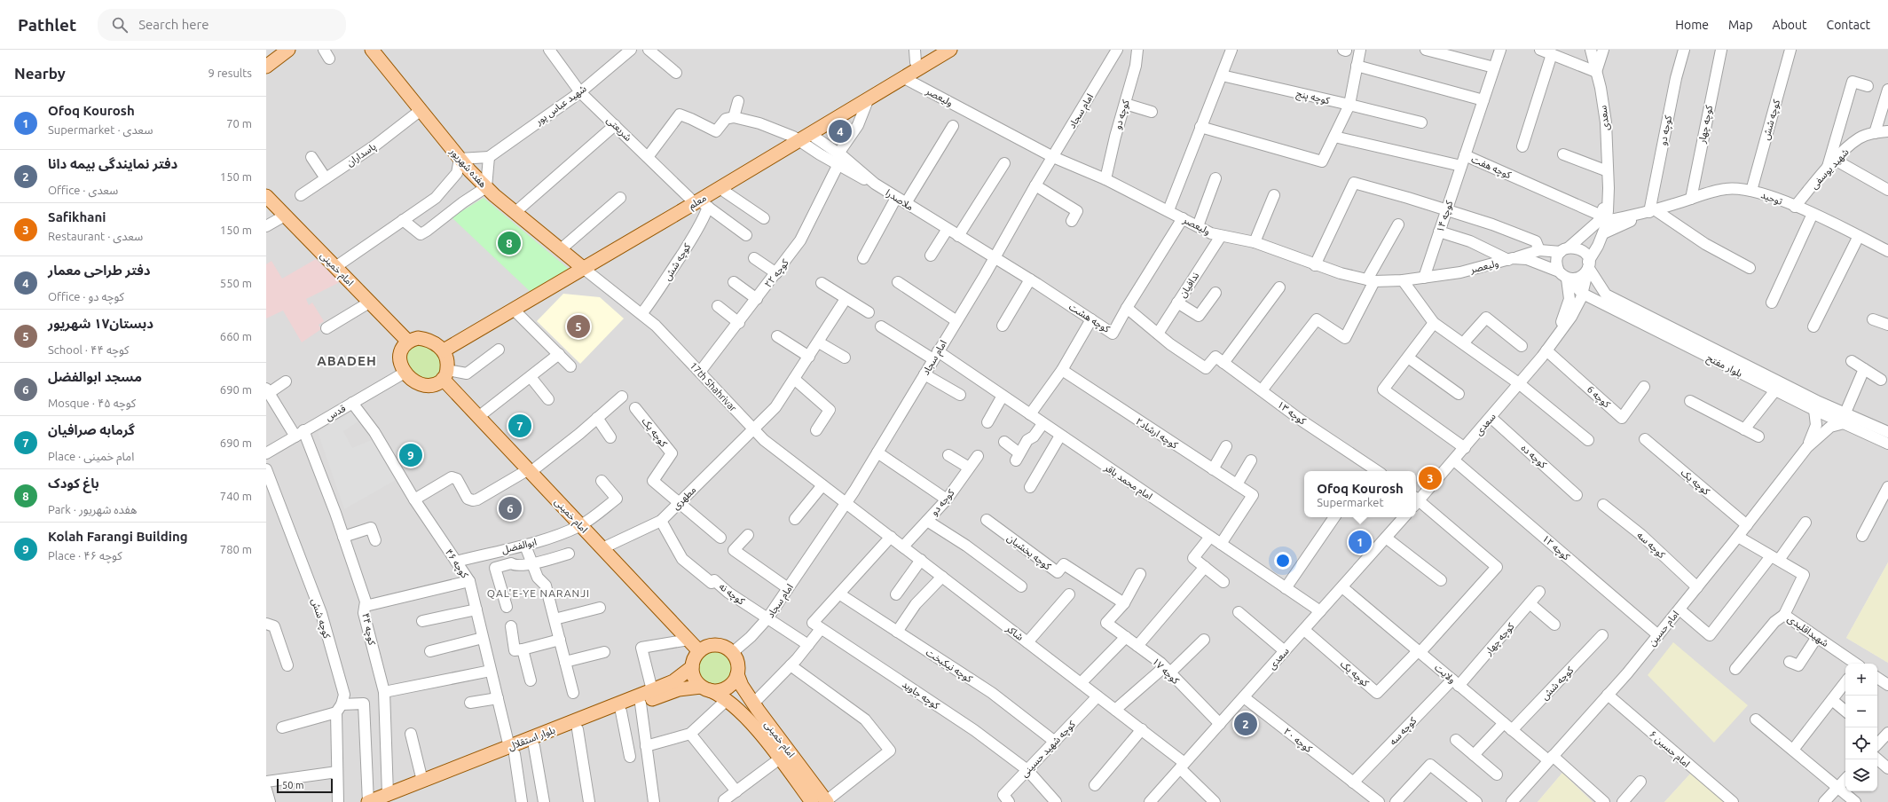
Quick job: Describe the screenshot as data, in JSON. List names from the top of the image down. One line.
{"streets":{"main road":["هفده شهریور","معلم","امام خمینی","بلوار استقلال"],"street":["ولیعصر","کوچه پنج","شهید عباس پور","امام سجاد","کوچه دو","سعدی","کوچه شش","کوچه چهار","شریعتی","پاسداران","کوچه هفت","شهید یوسفی","توحید","ملاصدرا","کوچه ۱۴","کوچه ۲۲","ندافیان","کوچه هشت","بلوار مفتح","17th Shahrivar","کوچه 6","قدس","کوچه ۱۳","کوچه یک","کوچه ارشاد۲","کوچه ده","امام محمد باقر","مطهری","کوچه سه","ابوالفضل","کوچه ۱۲","کوچه بخشیان","کوچه ۴۶","کوچه نه","امام حسین","کوچه ۴۴","شهیداقلیدی","شاکر","کوچه نیکبخت","کوچه ۱۷","ولایت","کوچه جاوید","کوچه ۲۰","کوچه شهید حسینی","امام حسین ۶"]},"crossings":[["ولیعصر","امام سجاد"],["ولیعصر","کوچه دو"],["ولیعصر","سعدی"],["ولیعصر","معلم"],["ولیعصر","کوچه ۱۴"],["ولیعصر","ندافیان"],["ولیعصر","بلوار مفتح"],["شهید عباس پور","شریعتی"],["امام سجاد","ملاصدرا"],["امام سجاد","امام خمینی"],["امام سجاد","کوچه هشت"],["امام سجاد","17th Shahrivar"],["امام سجاد","امام محمد باقر"],["امام سجاد","کوچه نه"],["امام سجاد","شاکر"],["امام سجاد","بلوار استقلال"],["کوچه دو","توحید"],["کوچه دو","شاکر"],["سعدی","کوچه هفت"],["سعدی","بلوار مفتح"],["سعدی","کوچه 6"],["سعدی","کوچه یک"],["سعدی","کوچه ده"],["سعدی","امام محمد باقر"],["سعدی","کوچه ۱۲"],["سعدی","شاکر"],["سعدی","کوچه ۱۷"],["سعدی","ولایت"],["سعدی","کوچه ۲۰"],["کوچه شش","شریعتی"],["کوچه شش","توحید"],["کوچه شش","معلم"],["کوچه شش","17th Shahrivar"],["کوچه شش","ولایت"],["کوچه چهار","توحید"],["کوچه چهار","کوچه سه"],["کوچه چهار","ولایت"],["شریعتی","معلم"],["پاسداران","هفده شهریور"],["کوچه هفت","کوچه ۱۴"],["هفده شهریور","معلم"],["هفده شهریور","17th Shahrivar"],["شهید یوسفی","توحید"],["ملاصدرا","معلم"],["ملاصدرا","کوچه هشت"],["معلم","امام خمینی"],["معلم","17th Shahrivar"],["معلم","قدس"],["امام خمینی","قدس"],["امام خمینی","مطهری"],["امام خمینی","ابوالفضل"],["امام خمینی","بلوار استقلال"],["کوچه ۲۲","17th Shahrivar"],["17th Shahrivar","مطهری"],["17th Shahrivar","شاکر"],["قدس","کوچه ۴۶"],["قدس","کوچه ۴۴"],["کوچه یک","مطهری"],["کوچه یک","امام حسین"],["کوچه یک","ولایت"],["کوچه ارشاد۲","امام محمد باقر"],["مطهری","کوچه نه"],["کوچه سه","امام حسین"],["کوچه سه","ولایت"],["کوچه سه","کوچه ۲۰"],["ابوالفضل","کوچه ۴۶"],["کوچه ۱۲","امام حسین"],["کوچه بخشیان","کوچه ۱۷"],["کوچه ۴۶","بلوار استقلال"],["امام حسین","شهیداقلیدی"],["امام حسین","ولایت"],["امام حسین","امام حسین ۶"],["کوچه ۴۴","بلوار استقلال"],["شاکر","کوچه شهید حسینی"],["کوچه نیکبخت","کوچه شهید حسینی"],["کوچه جاوید","کوچه شهید حسینی"]],"districts":["ABADEH","QAL'E-YE NARANJI"],"scale_bar":"50 m","page":{"header":"Pathlet","search":"Search here","nav":["Home","Map","About","Contact"],"heading":["Nearby","9 results"],"list":[{"mark":"1","name":"Ofoq Kourosh","note":"Supermarket · سعدی","value":"70 m"},{"mark":"2","name":"دفتر نمایندگی بیمه دانا","note":"Office · سعدی","value":"150 m"},{"mark":"3","name":"Safikhani","note":"Restaurant · سعدی","value":"150 m"},{"mark":"4","name":"دفتر طراحی معمار","note":"Office · کوچه دو","value":"550 m"},{"mark":"5","name":"دبستان۱۷ شهریور","note":"School · کوچه ۴۴","value":"660 m"},{"mark":"6","name":"مسجد ابوالفضل","note":"Mosque · کوچه ۴۵","value":"690 m"},{"mark":"7","name":"گرمابه صرافیان","note":"Place · امام خمینی","value":"690 m"},{"mark":"8","name":"باغ کودک","note":"Park · هفده شهریور","value":"740 m"},{"mark":"9","name":"Kolah Farangi Building","note":"Place · کوچه ۴۶","value":"780 m"}],"pins":["4","8","5","7","9","3","6","1","2"],"popup":["Ofoq Kourosh","Supermarket"],"map_buttons":["+","−"],"scale":"50 m"}}
